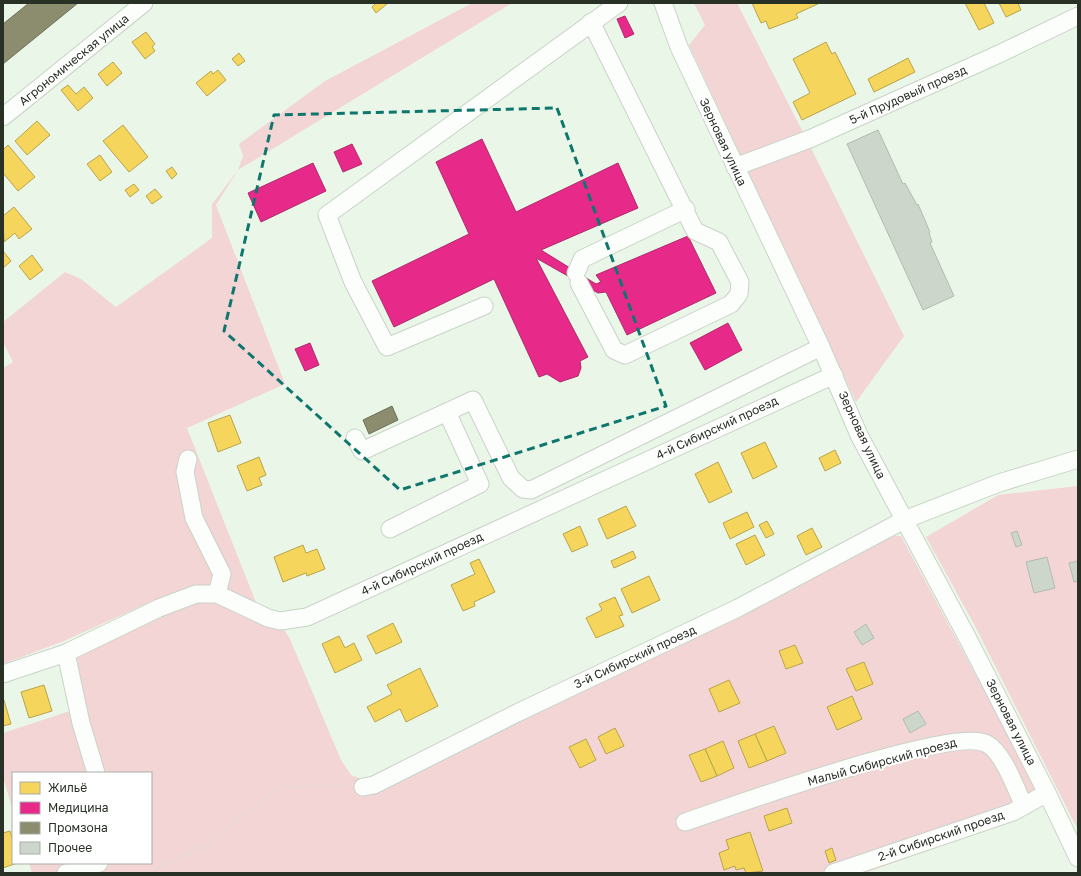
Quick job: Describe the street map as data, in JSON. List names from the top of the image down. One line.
{"streets":{"street":["Агрономическая улица","5-й Прудовый проезд","Зерновая улица","4-й Сибирский проезд","3-й Сибирский проезд","Малый Сибирский проезд","2-й Сибирский проезд"]},"crossings":[["5-й Прудовый проезд","Зерновая улица"],["Зерновая улица","4-й Сибирский проезд"],["Зерновая улица","3-й Сибирский проезд"],["Зерновая улица","2-й Сибирский проезд"],["Малый Сибирский проезд","2-й Сибирский проезд"]],"legend":["Жильё","Медицина","Промзона","Прочее"]}
